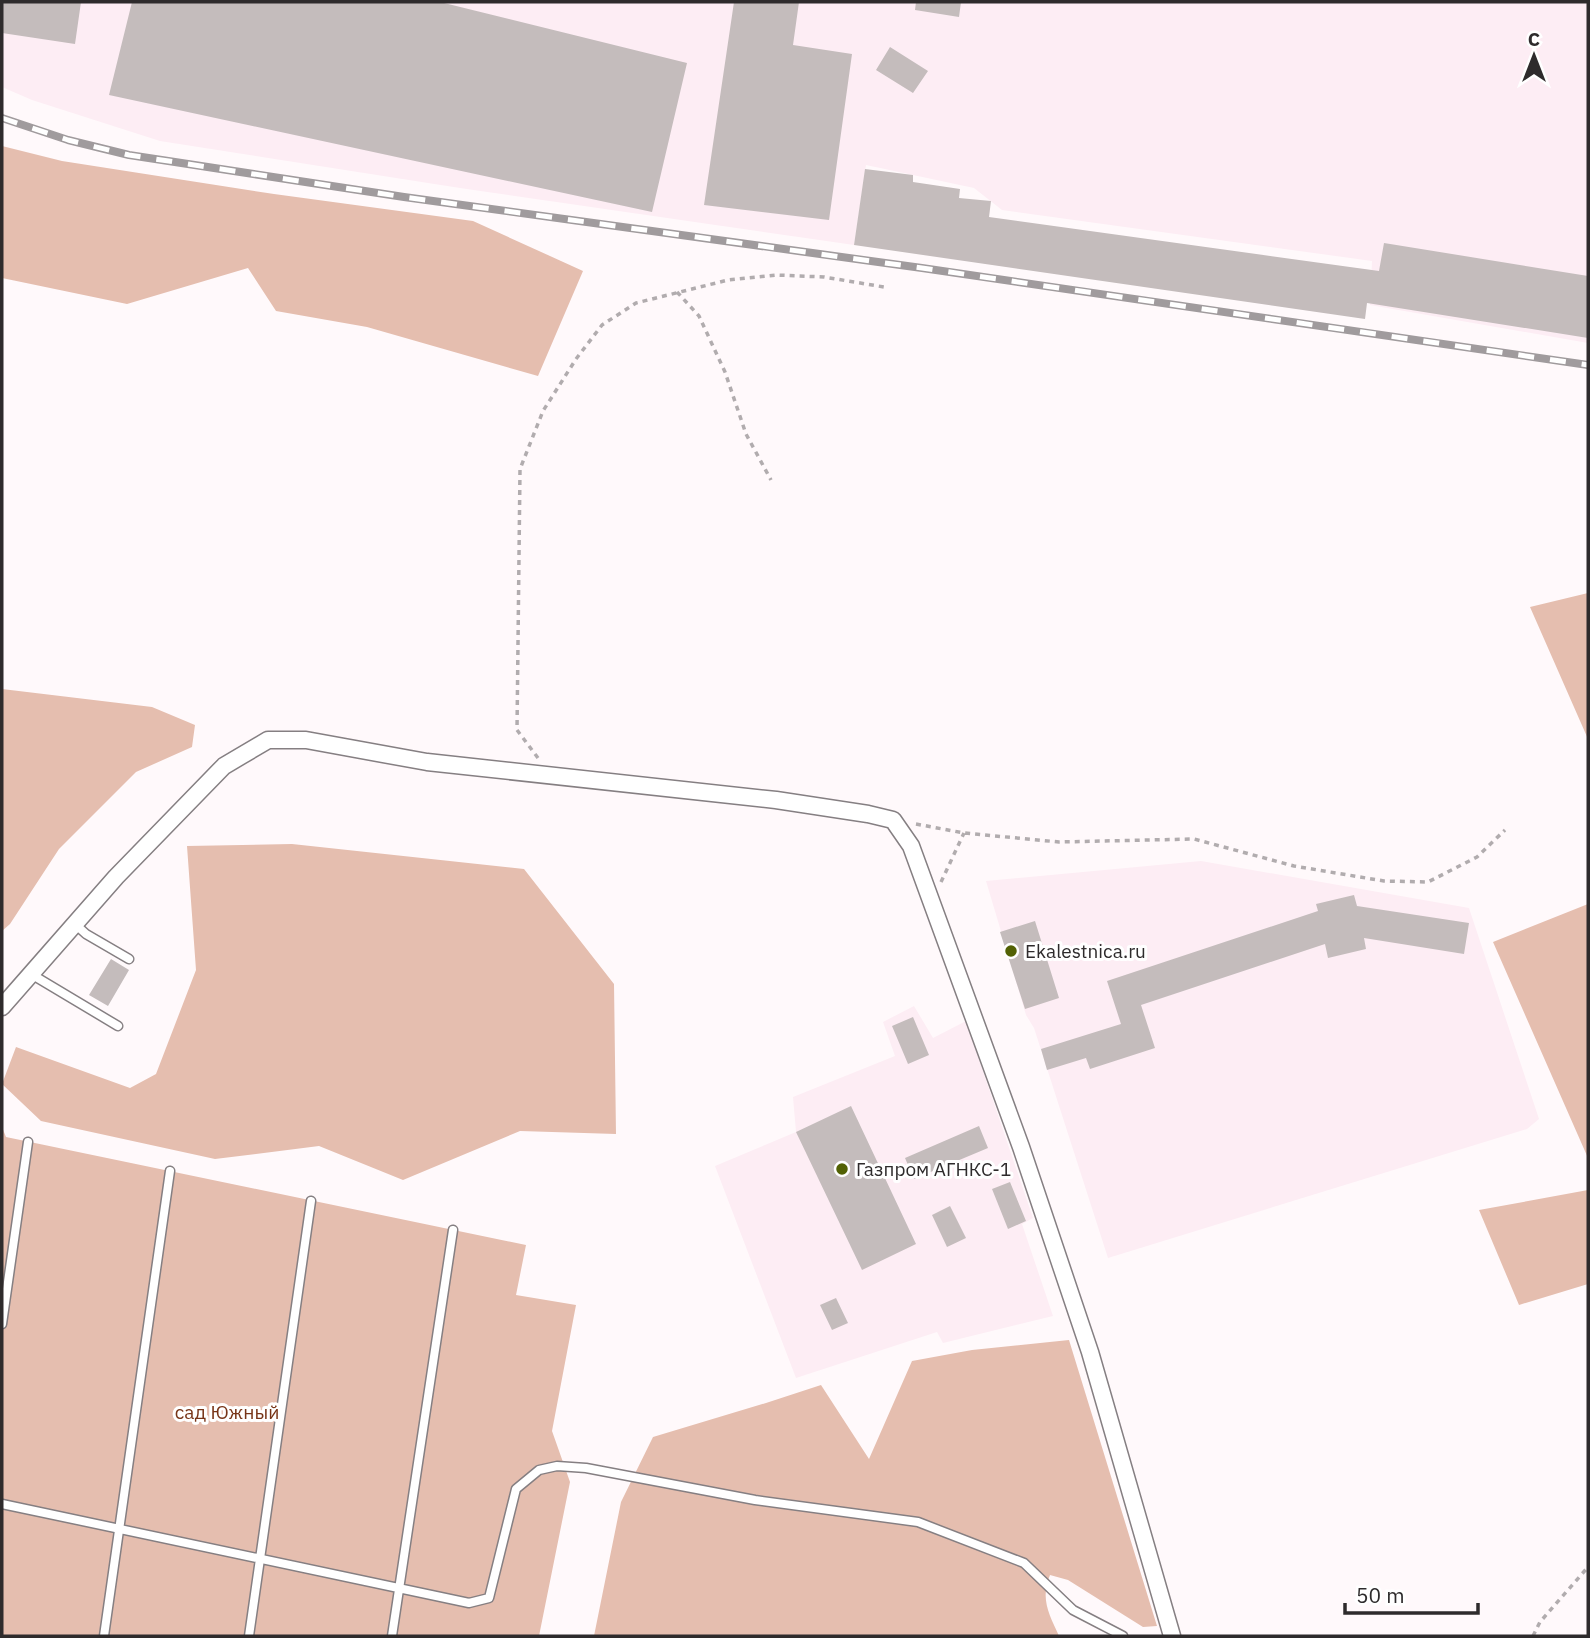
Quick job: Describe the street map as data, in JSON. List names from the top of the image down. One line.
{"parks":["сад Южный"],"places":["Ekalestnica.ru","Газпром АГНКС-1"],"scale_bar":"50 m","north":"top"}
